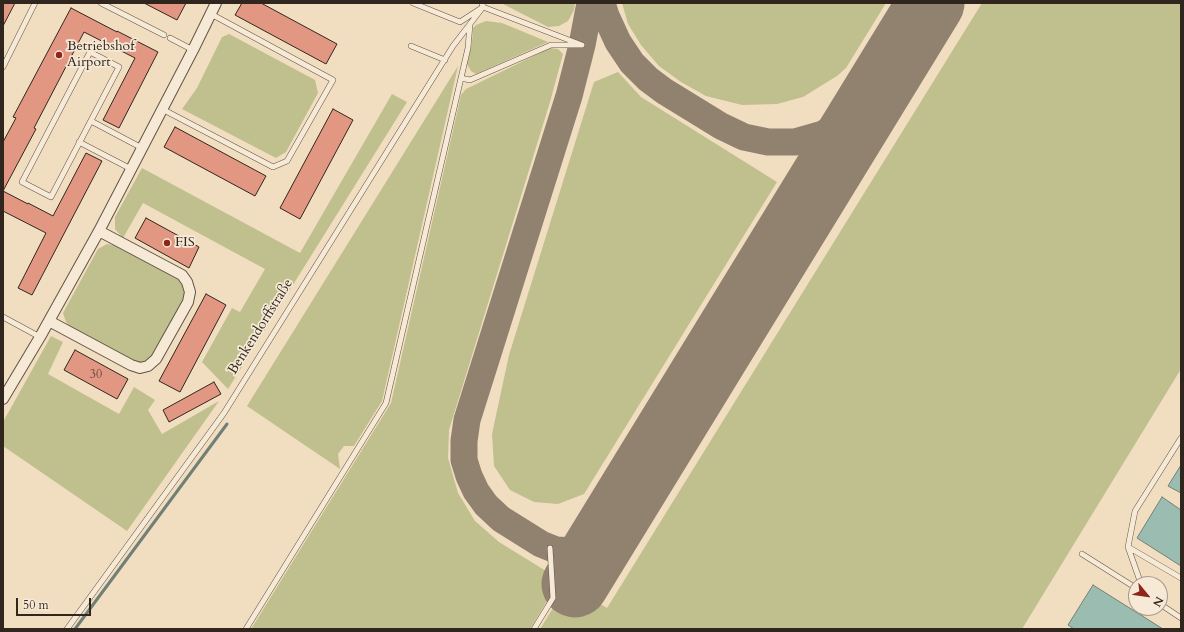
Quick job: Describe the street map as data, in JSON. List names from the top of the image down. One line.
{"streets":{"lane":["Benkendorffstraße"]},"places":["Betriebshof Airport","FIS"],"house_numbers":["30"],"scale_bar":"50 m","north":"bottom right"}
